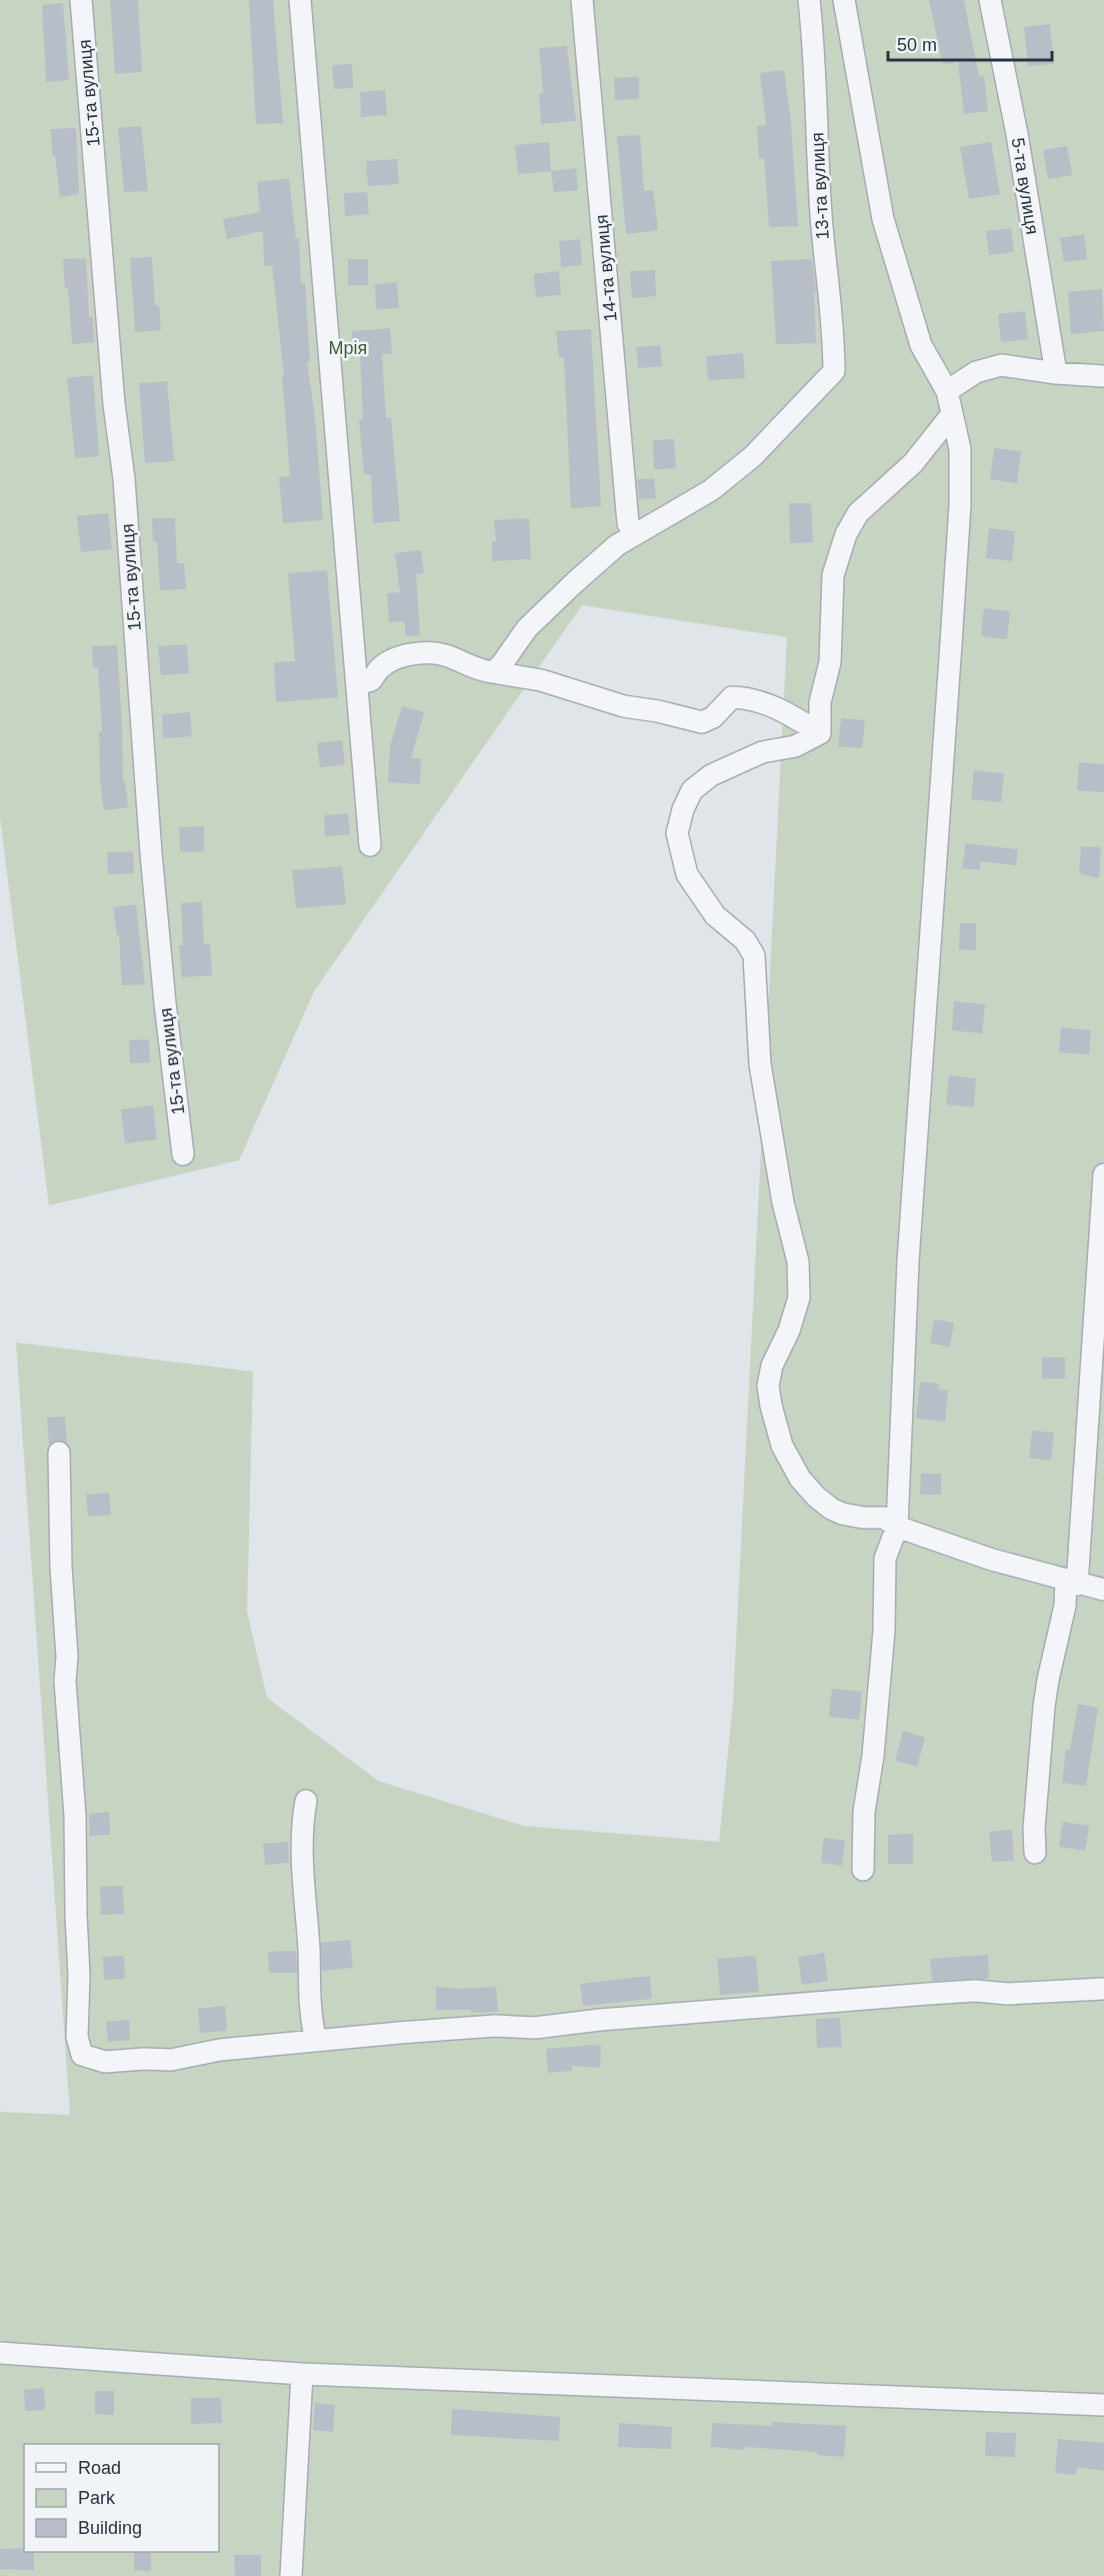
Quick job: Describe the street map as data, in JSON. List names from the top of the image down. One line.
{"streets":{"street":["15-та вулиця","13-та вулиця","5-та вулиця","14-та вулиця"]},"crossings":[["13-та вулиця","14-та вулиця"]],"parks":["Мрія"],"legend":["Road","Park","Building"],"scale_bar":"50 m"}
